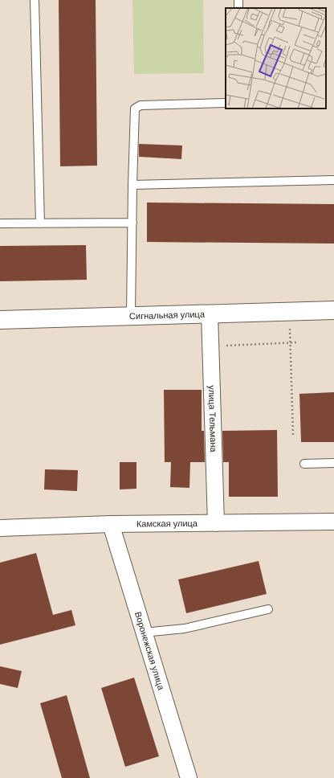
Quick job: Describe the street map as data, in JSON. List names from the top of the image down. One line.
{"streets":{"street":["Сигнальная улица","улица Тельмана","Камская улица","Воронежская улица"]},"crossings":[["Сигнальная улица","улица Тельмана"],["улица Тельмана","Камская улица"],["Камская улица","Воронежская улица"]]}
